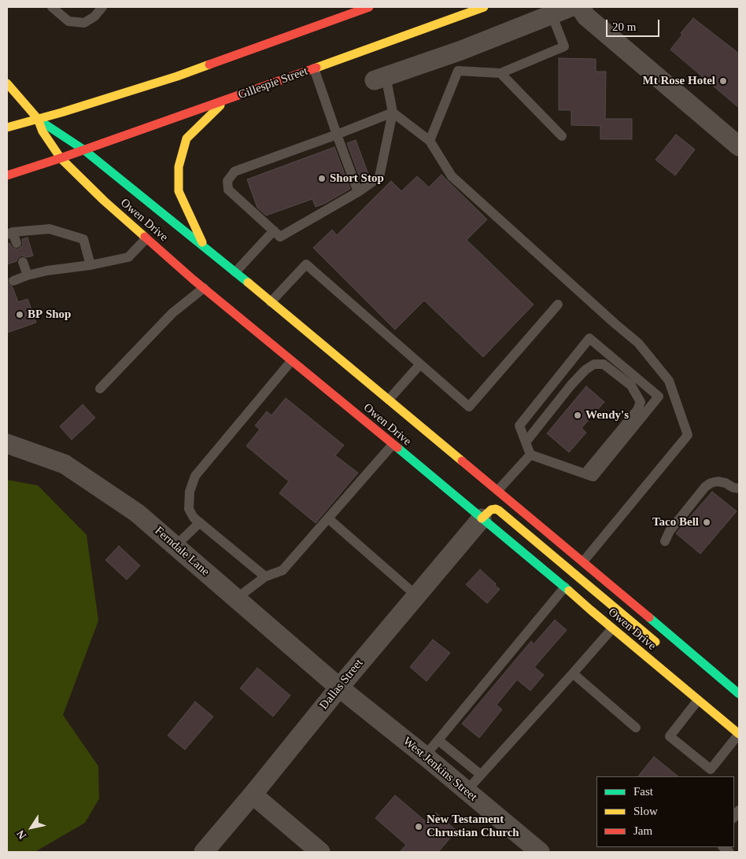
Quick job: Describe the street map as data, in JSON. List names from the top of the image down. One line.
{"streets":{"main road":["Gillespie Street","Owen Drive"],"street":["Ferndale Lane","Dallas Street","West Jenkins Street"]},"crossings":[["Gillespie Street","Owen Drive"],["Owen Drive","Dallas Street"],["Ferndale Lane","Dallas Street"],["Ferndale Lane","West Jenkins Street"],["Dallas Street","West Jenkins Street"]],"places":["Mt Rose Hotel","Short Stop","BP Shop","Wendy's","Taco Bell","New Testament Chrustian Church"],"legend":["Fast","Slow","Jam"],"scale_bar":"20 m","north":"bottom left"}
